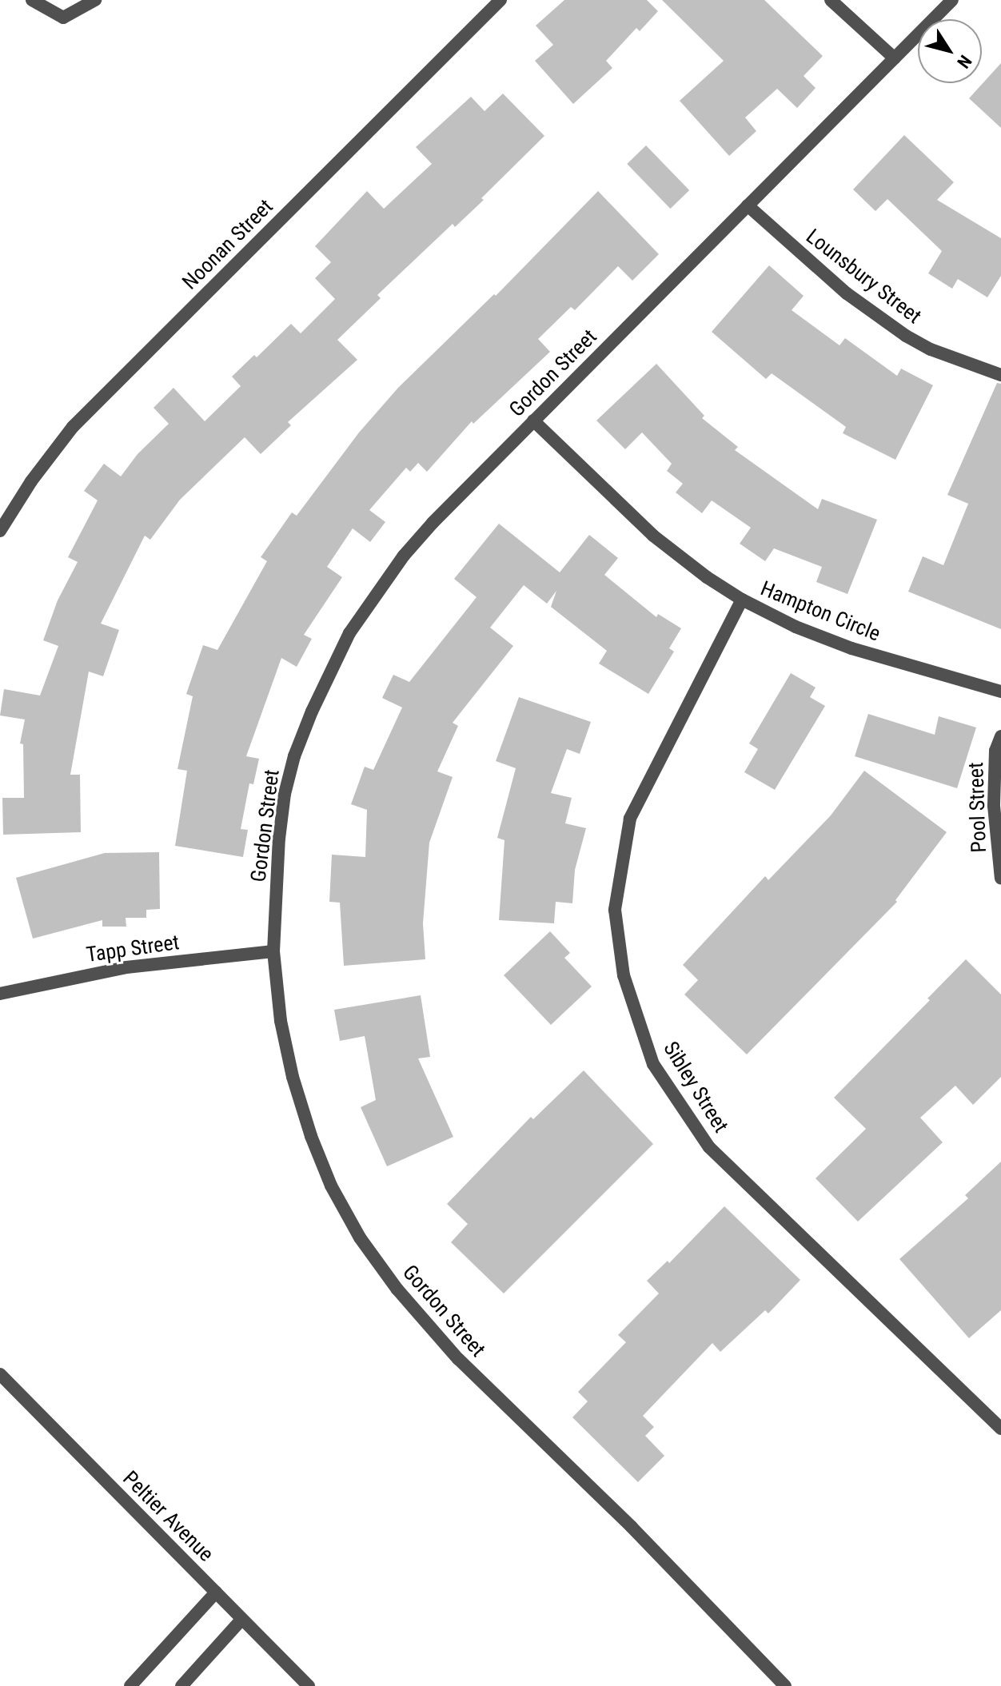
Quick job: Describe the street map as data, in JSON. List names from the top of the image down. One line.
{"streets":{"street":["Noonan Street","Lounsbury Street","Gordon Street","Hampton Circle","Pool Street","Tapp Street","Sibley Street","Peltier Avenue"]},"crossings":[["Lounsbury Street","Gordon Street"],["Gordon Street","Hampton Circle"],["Gordon Street","Tapp Street"],["Hampton Circle","Sibley Street"]],"north":"bottom right"}
